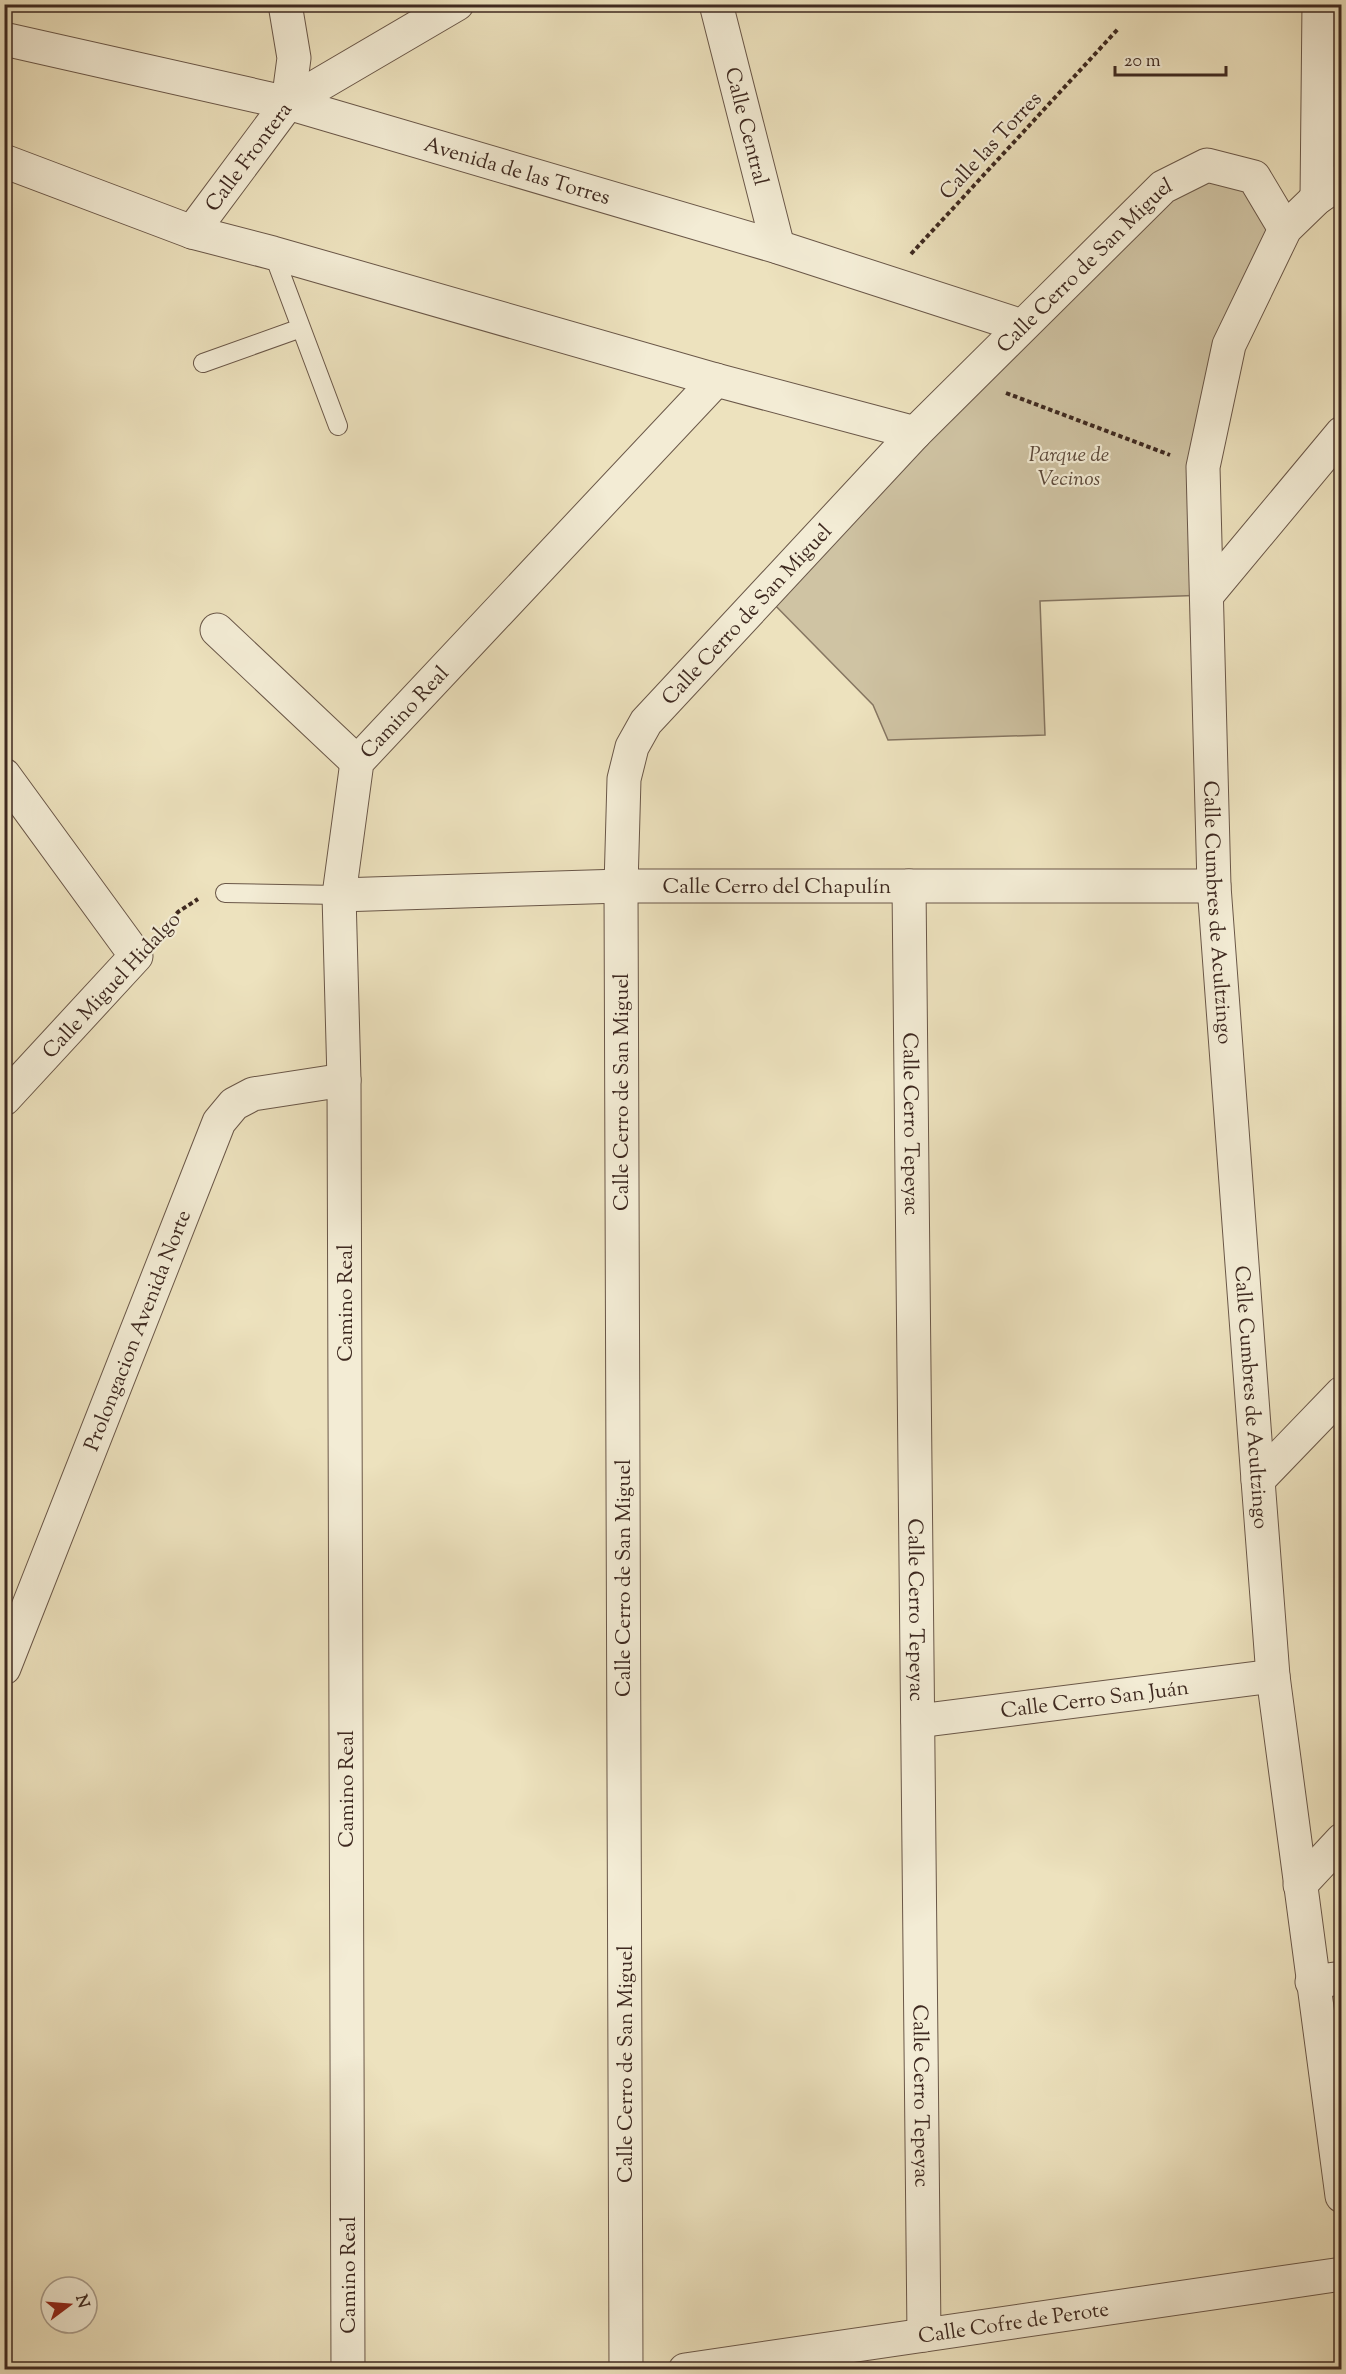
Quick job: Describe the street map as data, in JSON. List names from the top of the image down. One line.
{"streets":{"street":["Calle Central","Calle Frontera","Avenida de las Torres","Calle Cerro de San Miguel","Camino Real","Calle Cerro del Chapulín","Calle Cumbres de Acultzingo","Calle Miguel Hidalgo","Calle Cerro Tepeyac","Prolongacion Avenida Norte","Calle Cerro San Juán","Calle Cofre de Perote"],"path":["Calle las Torres"]},"crossings":[["Calle Central","Avenida de las Torres"],["Calle las Torres","Avenida de las Torres"],["Calle Frontera","Avenida de las Torres"],["Avenida de las Torres","Calle Cerro de San Miguel"],["Calle Cerro de San Miguel","Calle Cerro del Chapulín"],["Calle Cerro de San Miguel","Calle Cumbres de Acultzingo"],["Camino Real","Calle Cerro del Chapulín"],["Camino Real","Prolongacion Avenida Norte"],["Calle Cerro del Chapulín","Calle Cumbres de Acultzingo"],["Calle Cerro del Chapulín","Calle Cerro Tepeyac"],["Calle Cumbres de Acultzingo","Calle Cerro San Juán"],["Calle Cerro Tepeyac","Calle Cerro San Juán"],["Calle Cerro Tepeyac","Calle Cofre de Perote"]],"parks":["Parque de Vecinos"],"scale_bar":"20 m","north":"right"}
